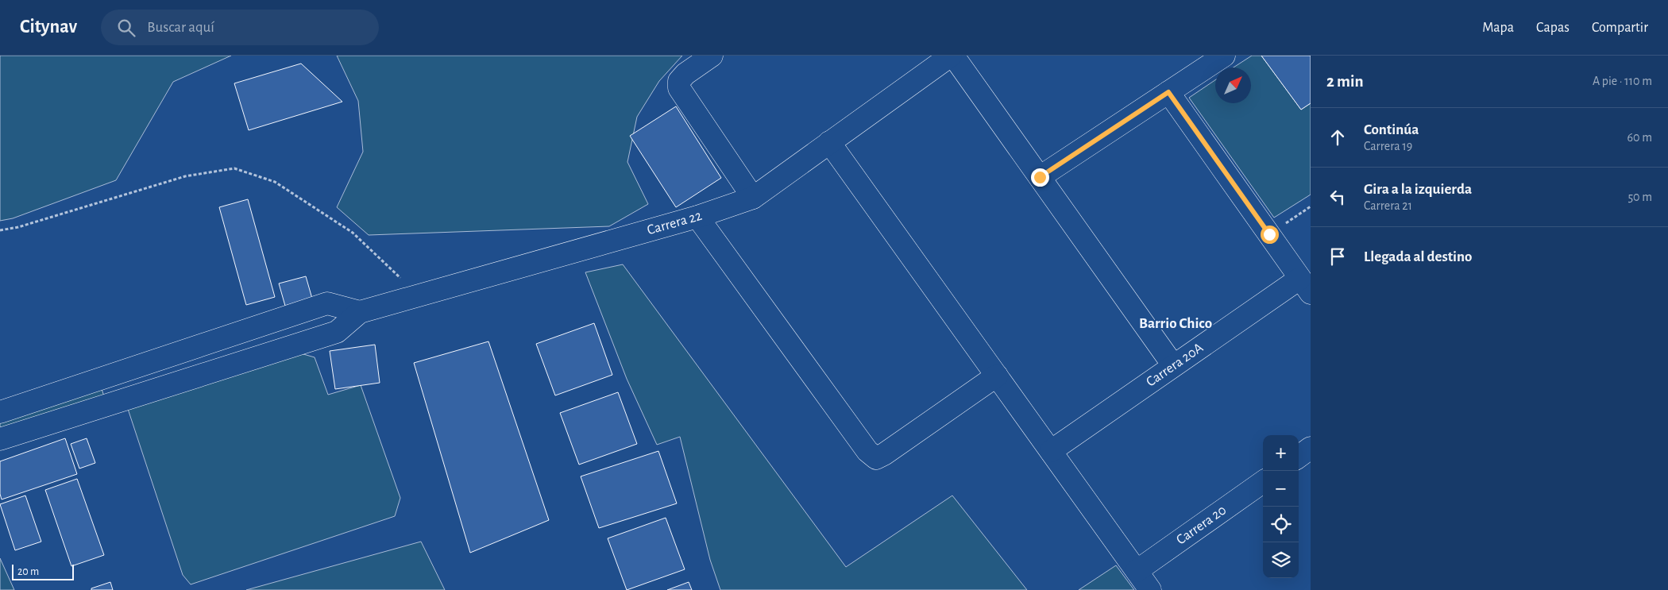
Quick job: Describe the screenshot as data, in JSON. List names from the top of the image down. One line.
{"streets":{"street":["Carrera 22","Carrera 20A","Carrera 20"]},"districts":["Barrio Chico"],"scale_bar":"20 m","north":"top right","page":{"header":"Citynav","search":"Buscar aquí","nav":["Mapa","Capas","Compartir"],"heading":["2 min","A pie · 110 m"],"list":[["Continúa","Carrera 19","60 m"],["Gira a la izquierda","Carrera 21","50 m"],"Llegada al destino"],"map_buttons":["+","−"],"scale":"20 m"}}
